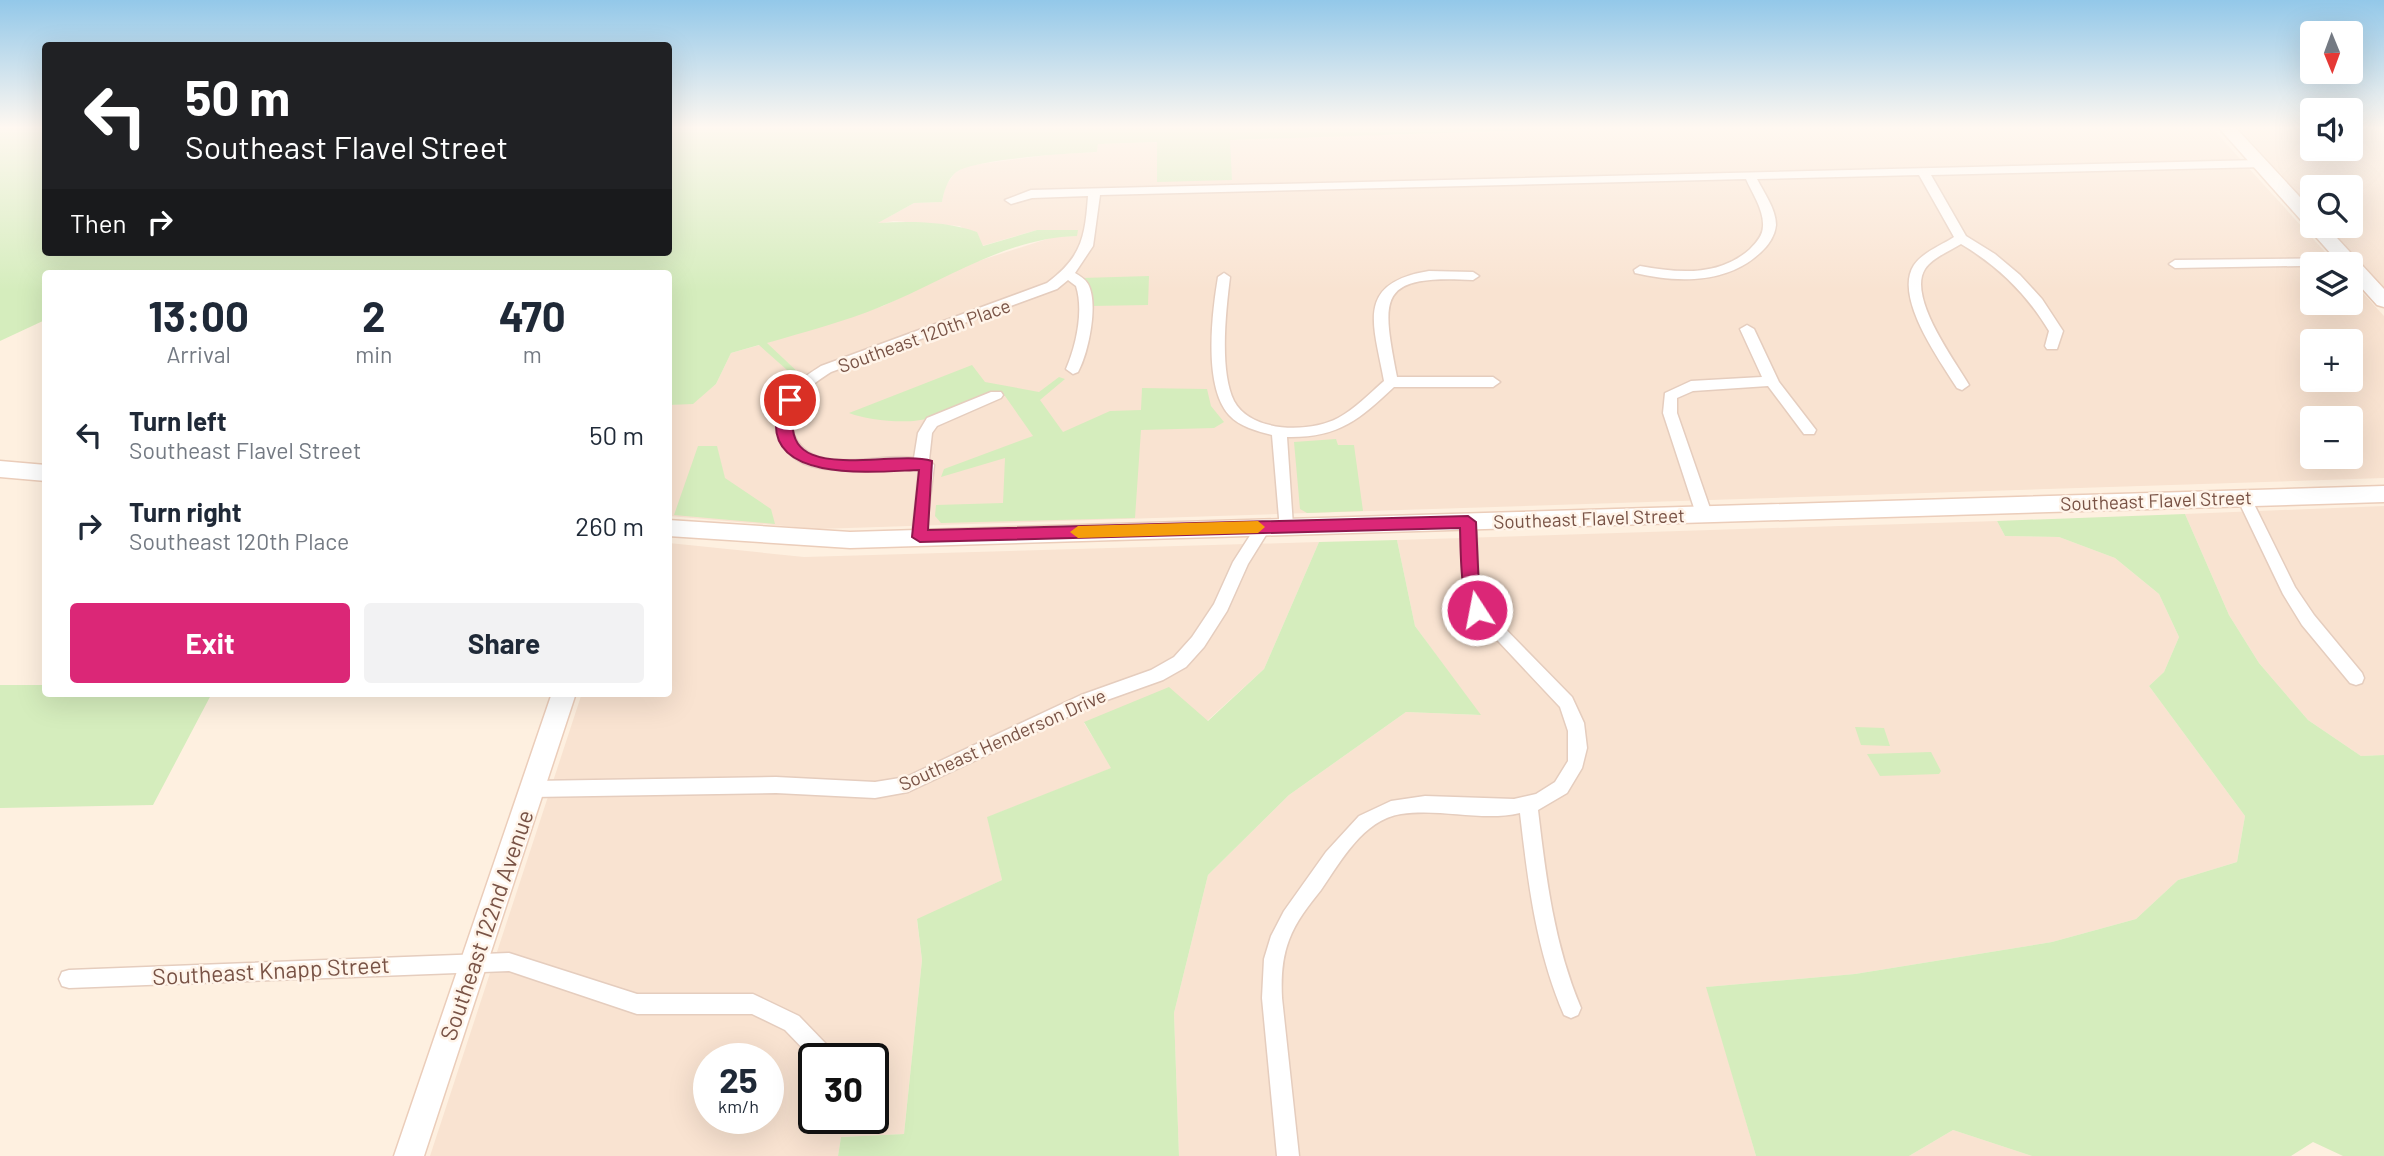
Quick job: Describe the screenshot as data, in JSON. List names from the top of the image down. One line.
{"streets":{"street":["Southeast 120th Place","Southeast Flavel Street","Southeast Henderson Drive","Southeast 122nd Avenue","Southeast Knapp Street"]},"crossings":[["Southeast Flavel Street","Southeast Henderson Drive"],["Southeast Henderson Drive","Southeast 122nd Avenue"],["Southeast 122nd Avenue","Southeast Knapp Street"]],"north":"bottom","page":{"map_buttons":["+","−"],"turn":["50 m","Southeast Flavel Street"],"then":"Then","eta":["13:00","Arrival","2","min","470","m"],"list":[{"name":"Turn left","note":"Southeast Flavel Street","value":"50 m"},{"name":"Turn right","note":"Southeast 120th Place","value":"260 m"}],"buttons":["Exit","Share"],"speed":"25 km/h","limit":"30"}}
